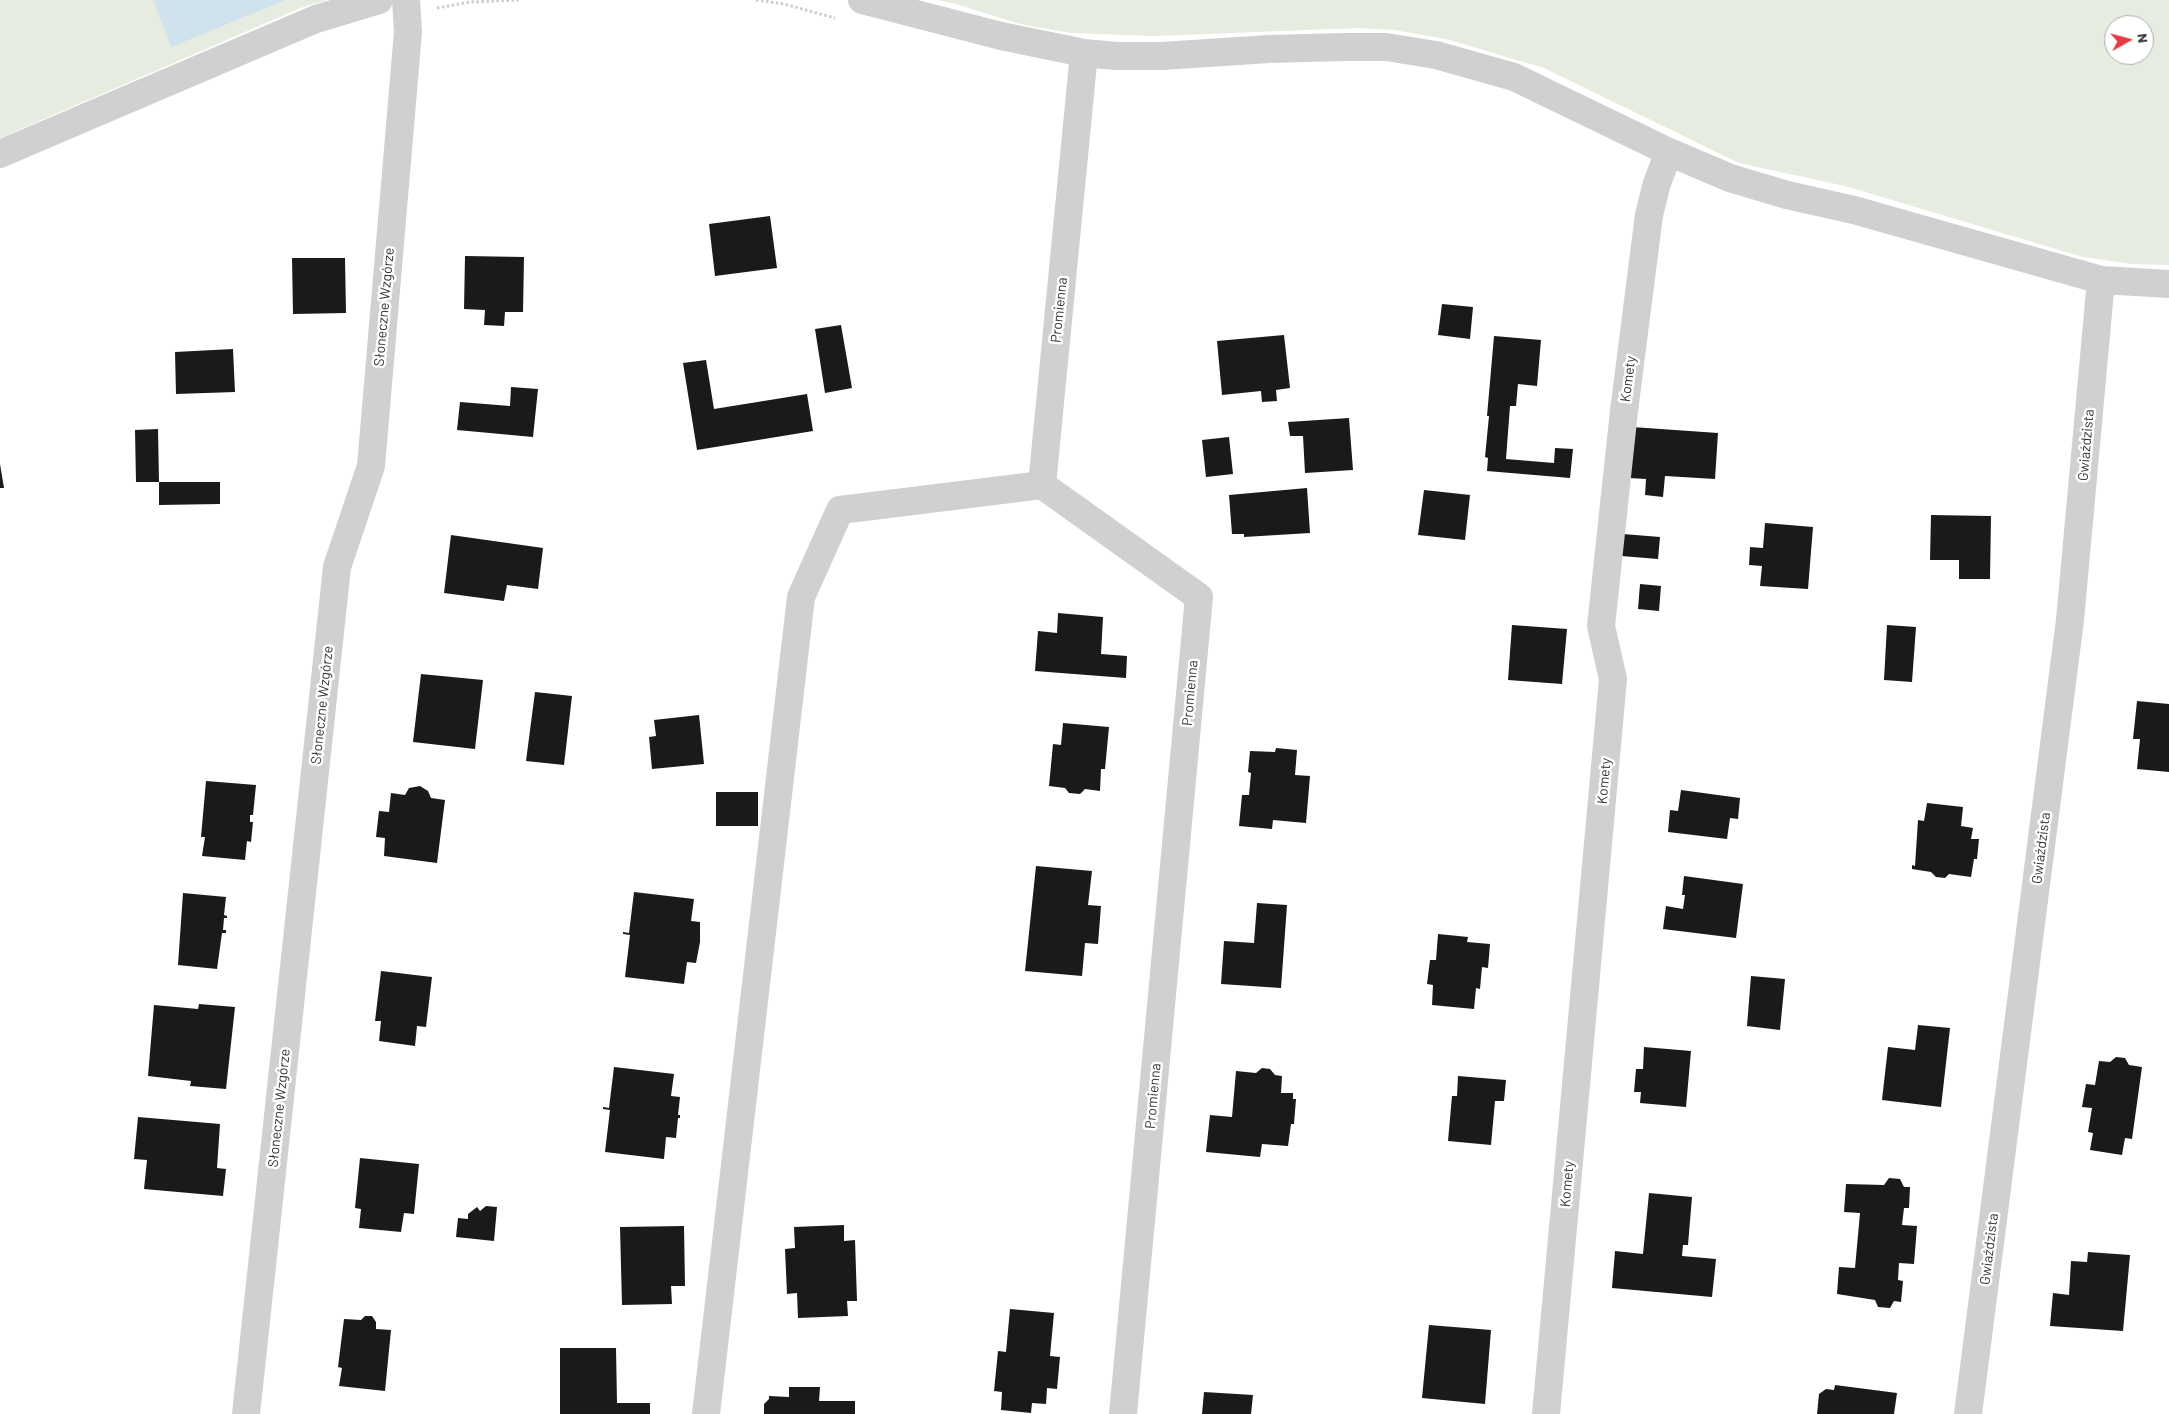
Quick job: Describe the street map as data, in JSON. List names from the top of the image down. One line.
{"streets":{"street":["Słoneczne Wzgórze","Promienna","Komety","Gwiaździsta"]},"north":"right"}
